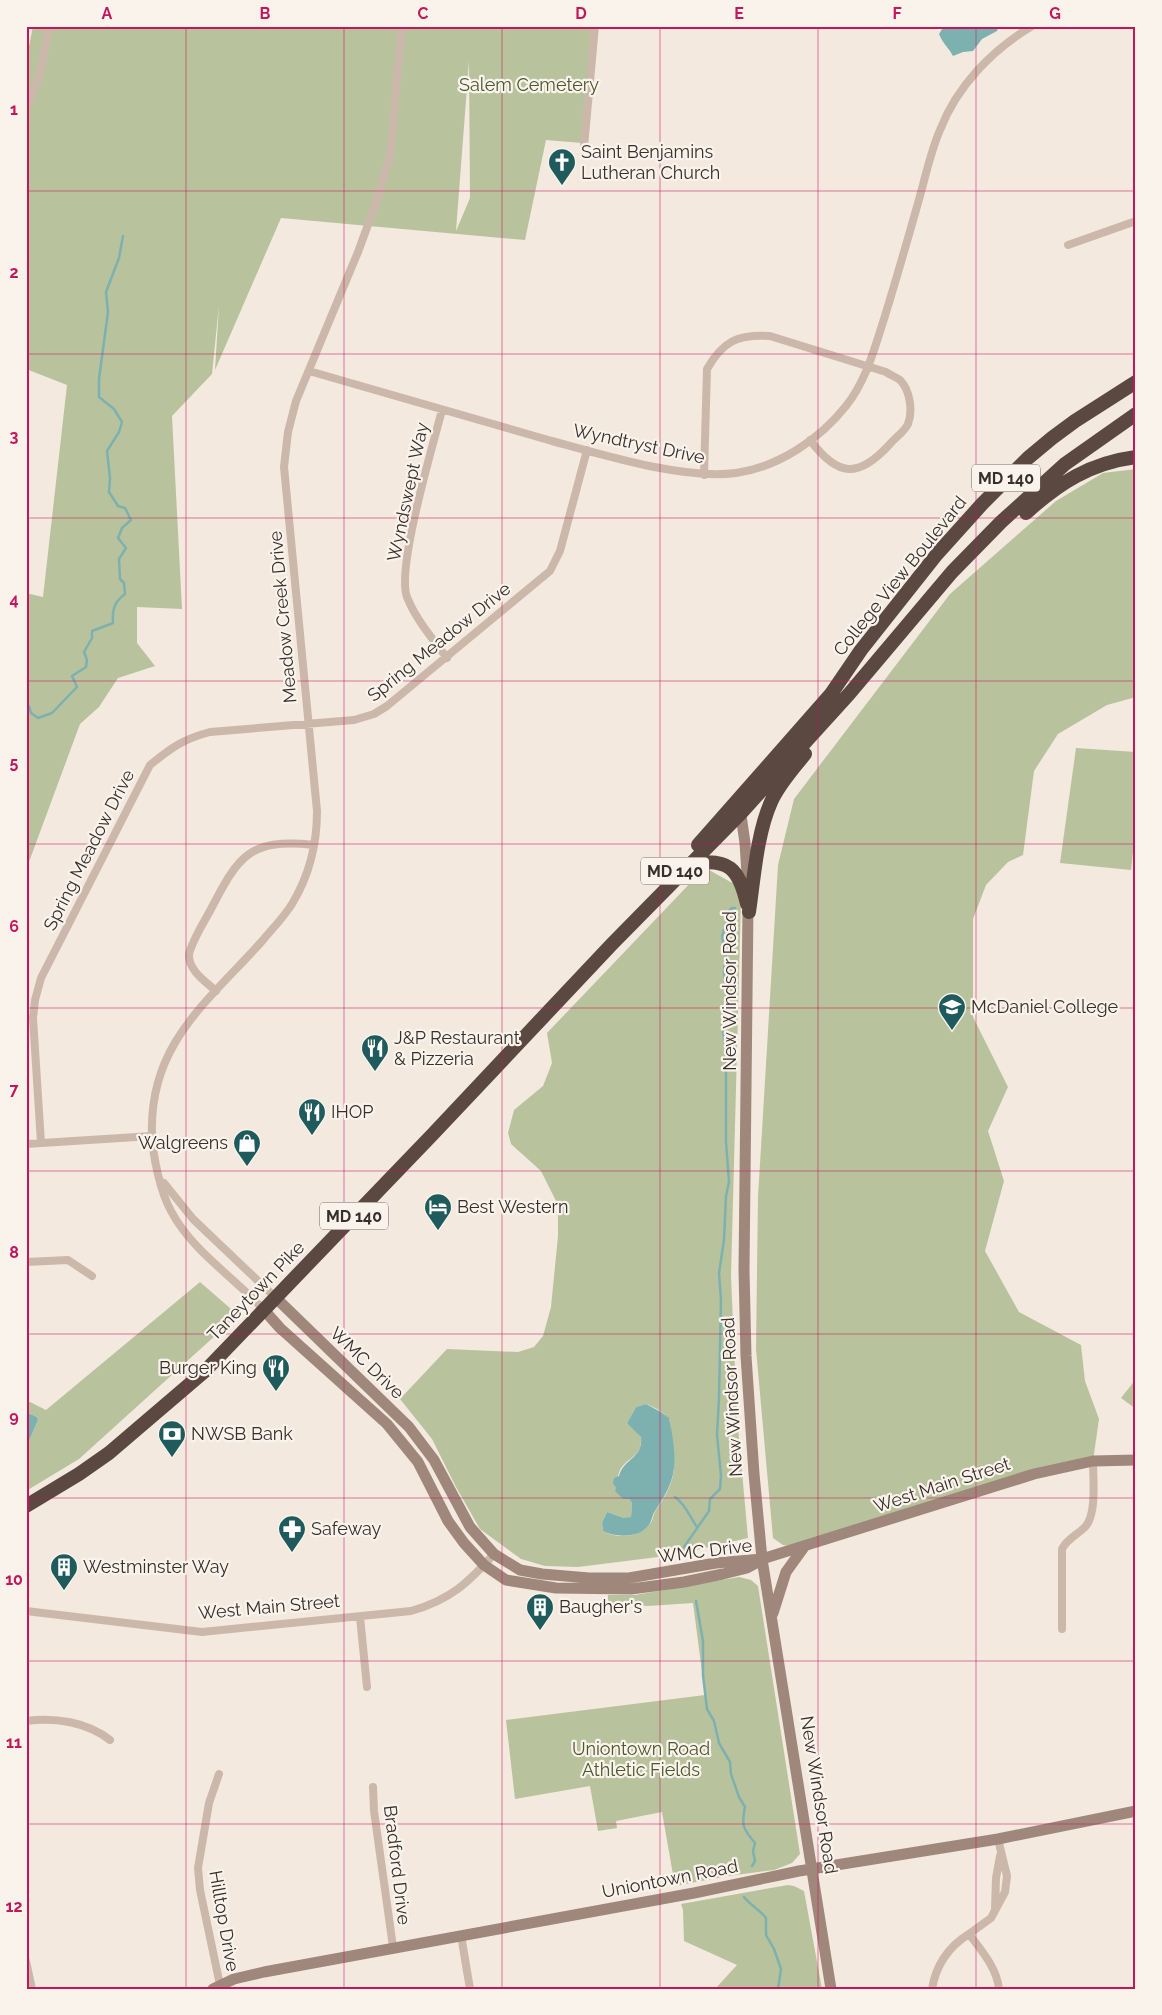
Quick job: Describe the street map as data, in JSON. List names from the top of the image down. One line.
{"streets":{"highway":["MD 140","College View Boulevard","Taneytown Pike"],"main road":["New Windsor Road","WMC Drive","West Main Street","Uniontown Road"],"street":["Wyndtryst Drive","Wyndswept Way","Meadow Creek Drive","Spring Meadow Drive","Bradford Drive","Hilltop Drive"]},"crossings":[["Wyndtryst Drive","Wyndswept Way"],["Wyndtryst Drive","Meadow Creek Drive"],["Wyndtryst Drive","Spring Meadow Drive"],["Wyndswept Way","Spring Meadow Drive"],["College View Boulevard","New Windsor Road"],["College View Boulevard","Taneytown Pike"],["Meadow Creek Drive","Spring Meadow Drive"],["Meadow Creek Drive","Taneytown Pike"],["Meadow Creek Drive","WMC Drive"],["New Windsor Road","Taneytown Pike"],["New Windsor Road","WMC Drive"],["New Windsor Road","West Main Street"],["New Windsor Road","Uniontown Road"],["Taneytown Pike","WMC Drive"],["WMC Drive","West Main Street"],["Bradford Drive","Uniontown Road"],["Uniontown Road","Hilltop Drive"]],"parks":["Salem Cemetery","Uniontown Road Athletic Fields"],"places":{"church":["Saint Benjamins Lutheran Church"],"school or university":["McDaniel College"],"restaurant":["J&P Restaurant & Pizzeria","IHOP","Burger King"],"shop":["Walgreens"],"hotel":["Best Western"],"bank":["NWSB Bank"],"pharmacy":["Safeway"],"building":["Westminster Way","Baugher's"]},"grid":{"columns":["A","B","C","D","E","F","G"],"rows":["1","2","3","4","5","6","7","8","9","10","11","12"]}}
